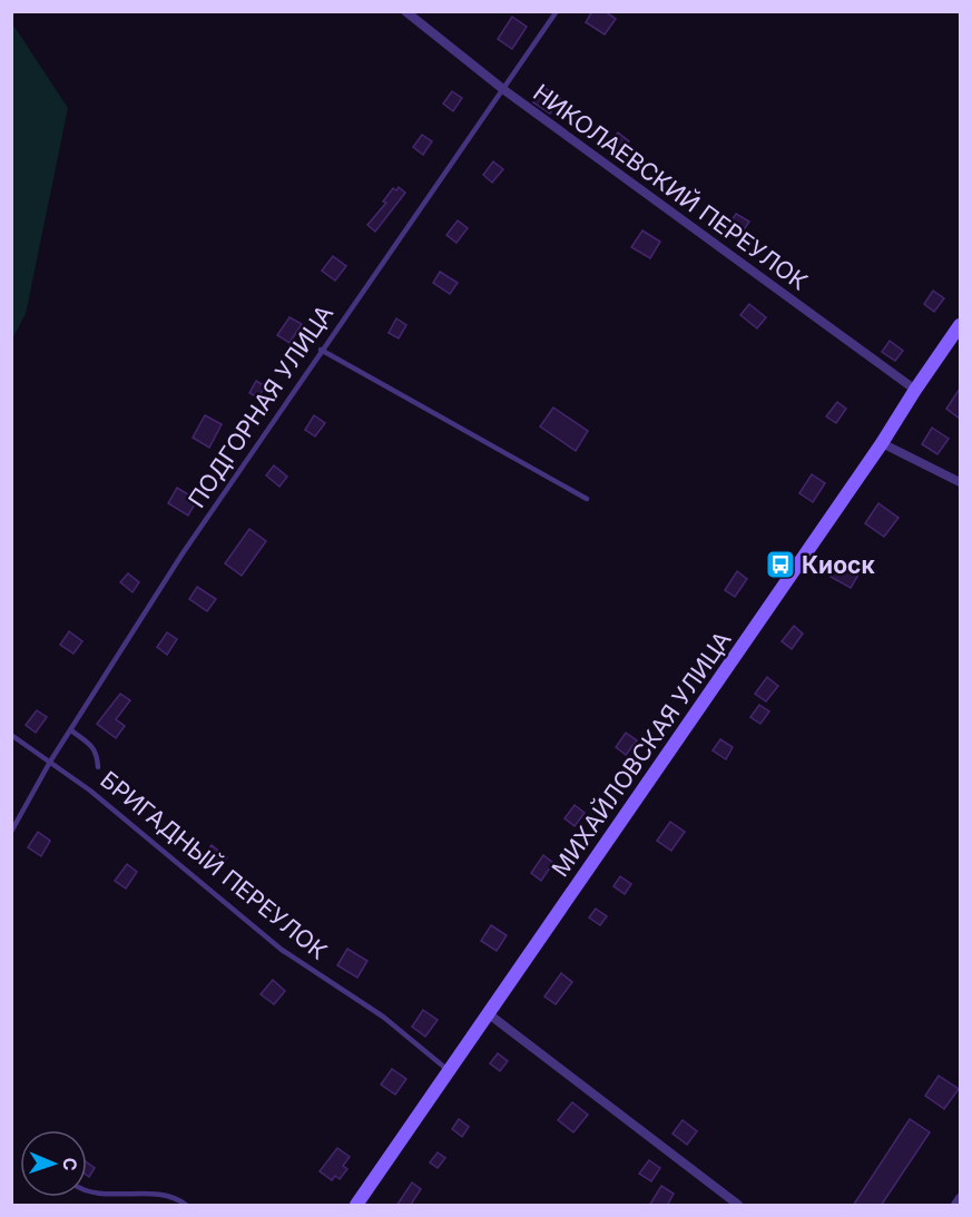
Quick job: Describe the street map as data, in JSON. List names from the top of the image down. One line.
{"streets":{"street":["НИКОЛАЕВСКИЙ ПЕРЕУЛОК","МИХАЙЛОВСКАЯ УЛИЦА"],"lane":["ПОДГОРНАЯ УЛИЦА","БРИГАДНЫЙ ПЕРЕУЛОК"]},"crossings":[["НИКОЛАЕВСКИЙ ПЕРЕУЛОК","ПОДГОРНАЯ УЛИЦА"],["НИКОЛАЕВСКИЙ ПЕРЕУЛОК","МИХАЙЛОВСКАЯ УЛИЦА"],["ПОДГОРНАЯ УЛИЦА","БРИГАДНЫЙ ПЕРЕУЛОК"],["МИХАЙЛОВСКАЯ УЛИЦА","БРИГАДНЫЙ ПЕРЕУЛОК"]],"places":{"bus stop":["Киоск"]},"north":"right"}
